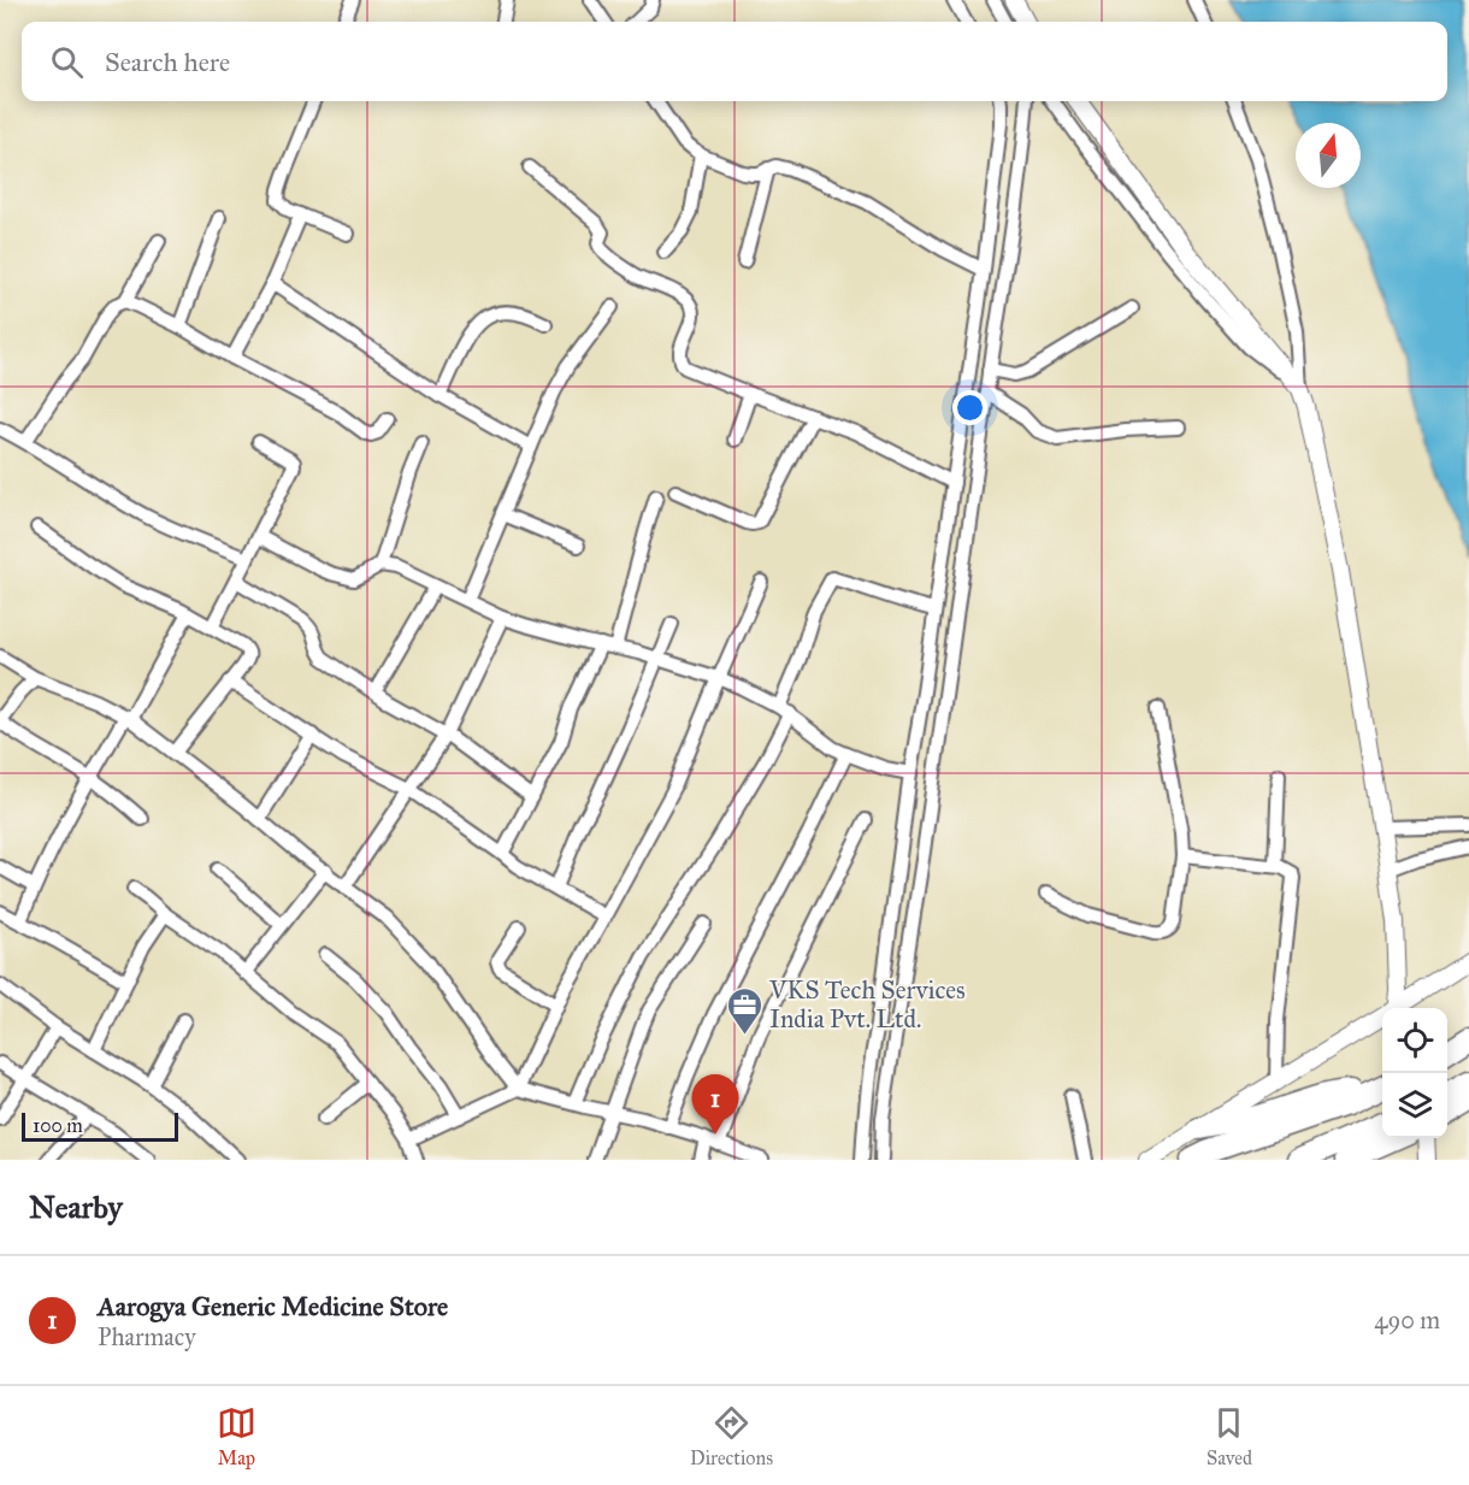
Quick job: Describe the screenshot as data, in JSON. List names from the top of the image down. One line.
{"places":{"office":["VKS Tech Services India Pvt. Ltd."]},"scale_bar":"100 m","north":"top","page":{"search":"Search here","pins":"1","scale":"100 m","heading":"Nearby","list":[{"mark":"1","name":"Aarogya Generic Medicine Store","note":"Pharmacy","value":"490 m"}],"nav":["Map","Directions","Saved"]}}
